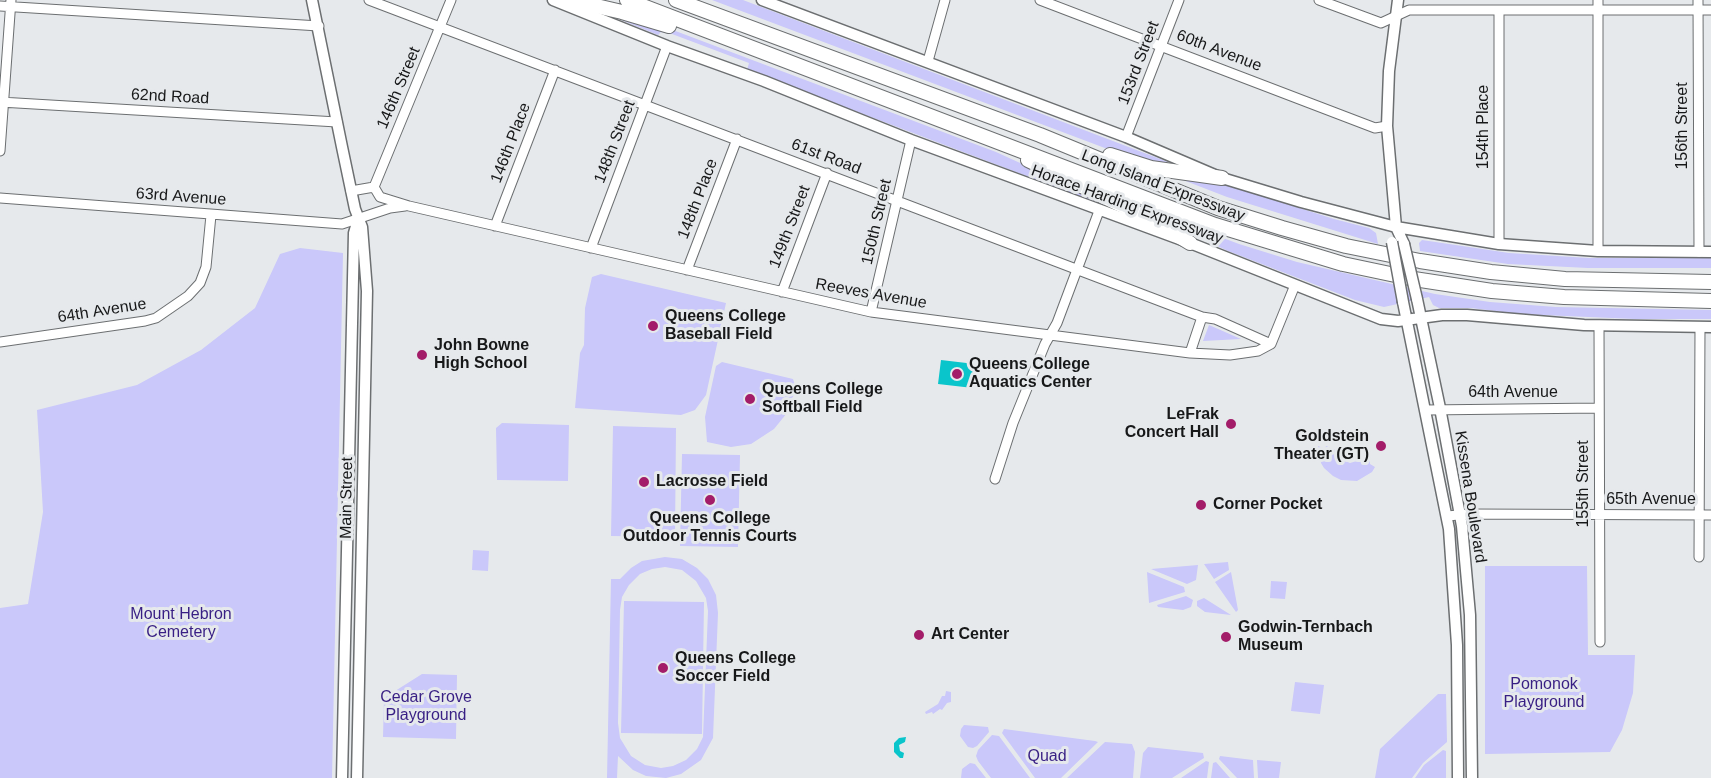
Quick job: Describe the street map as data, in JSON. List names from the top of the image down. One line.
{"streets":{"highway":["Long Island Expressway"],"main road":["Horace Harding Expressway","Kissena Boulevard","Main Street"],"street":["60th Avenue","153rd Street","146th Street","62nd Road","156th Street","154th Place","148th Street","146th Place","61st Road","63rd Avenue","148th Place","150th Street","149th Street","Reeves Avenue","64th Avenue","155th Street","65th Avenue"]},"crossings":[["60th Avenue","153rd Street"],["60th Avenue","Kissena Boulevard"],["146th Street","61st Road"],["146th Street","Reeves Avenue"],["62nd Road","Main Street"],["148th Street","61st Road"],["148th Street","Horace Harding Expressway"],["148th Street","Reeves Avenue"],["146th Place","61st Road"],["146th Place","Reeves Avenue"],["61st Road","148th Place"],["61st Road","150th Street"],["61st Road","149th Street"],["61st Road","Reeves Avenue"],["63rd Avenue","Reeves Avenue"],["63rd Avenue","64th Avenue"],["63rd Avenue","Main Street"],["148th Place","Reeves Avenue"],["Horace Harding Expressway","150th Street"],["Horace Harding Expressway","155th Street"],["Horace Harding Expressway","Kissena Boulevard"],["150th Street","Reeves Avenue"],["149th Street","Reeves Avenue"],["Reeves Avenue","Main Street"],["64th Avenue","155th Street"],["64th Avenue","Kissena Boulevard"],["155th Street","65th Avenue"],["Kissena Boulevard","65th Avenue"]],"parks":["Mount Hebron Cemetery","Pomonok Playground","Cedar Grove Playground","Quad"],"places":["Queens College Baseball Field","John Bowne High School","Queens College Aquatics Center","Queens College Softball Field","LeFrak Concert Hall","Goldstein Theater (GT)","Lacrosse Field","Queens College Outdoor Tennis Courts","Corner Pocket","Art Center","Godwin-Ternbach Museum","Queens College Soccer Field"]}
